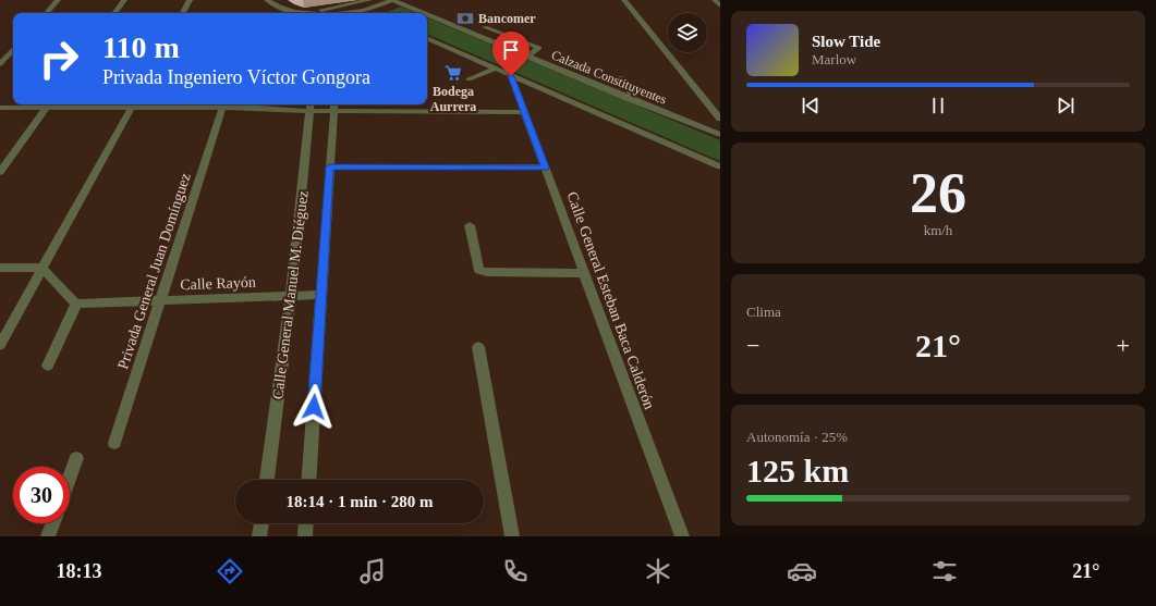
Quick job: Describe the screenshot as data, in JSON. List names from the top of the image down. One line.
{"streets":{"street":["Calzada Constituyentes","Privada General Juan Domínguez","Calle Rayón","Calle General Manuel M. Diéguez","Calle General Esteban Baca Calderón"]},"crossings":[["Privada General Juan Domínguez","Calle Rayón"],["Calle Rayón","Calle General Manuel M. Diéguez"]],"places":{"bank":["Bancomer"],"supermarket":["Bodega Aurrera"]},"page":{"turn":["110 m","Privada Ingeniero Víctor Gongora"],"song":["Slow Tide","Marlow"],"tile":[["26","km/h"],"Clima",["Autonomía · 25%","125 km"]],"heat":["−","21°","+"],"limit":"30","trip":"18:14 · 1 min · 280 m","tabs":["18:13","21°"]}}
